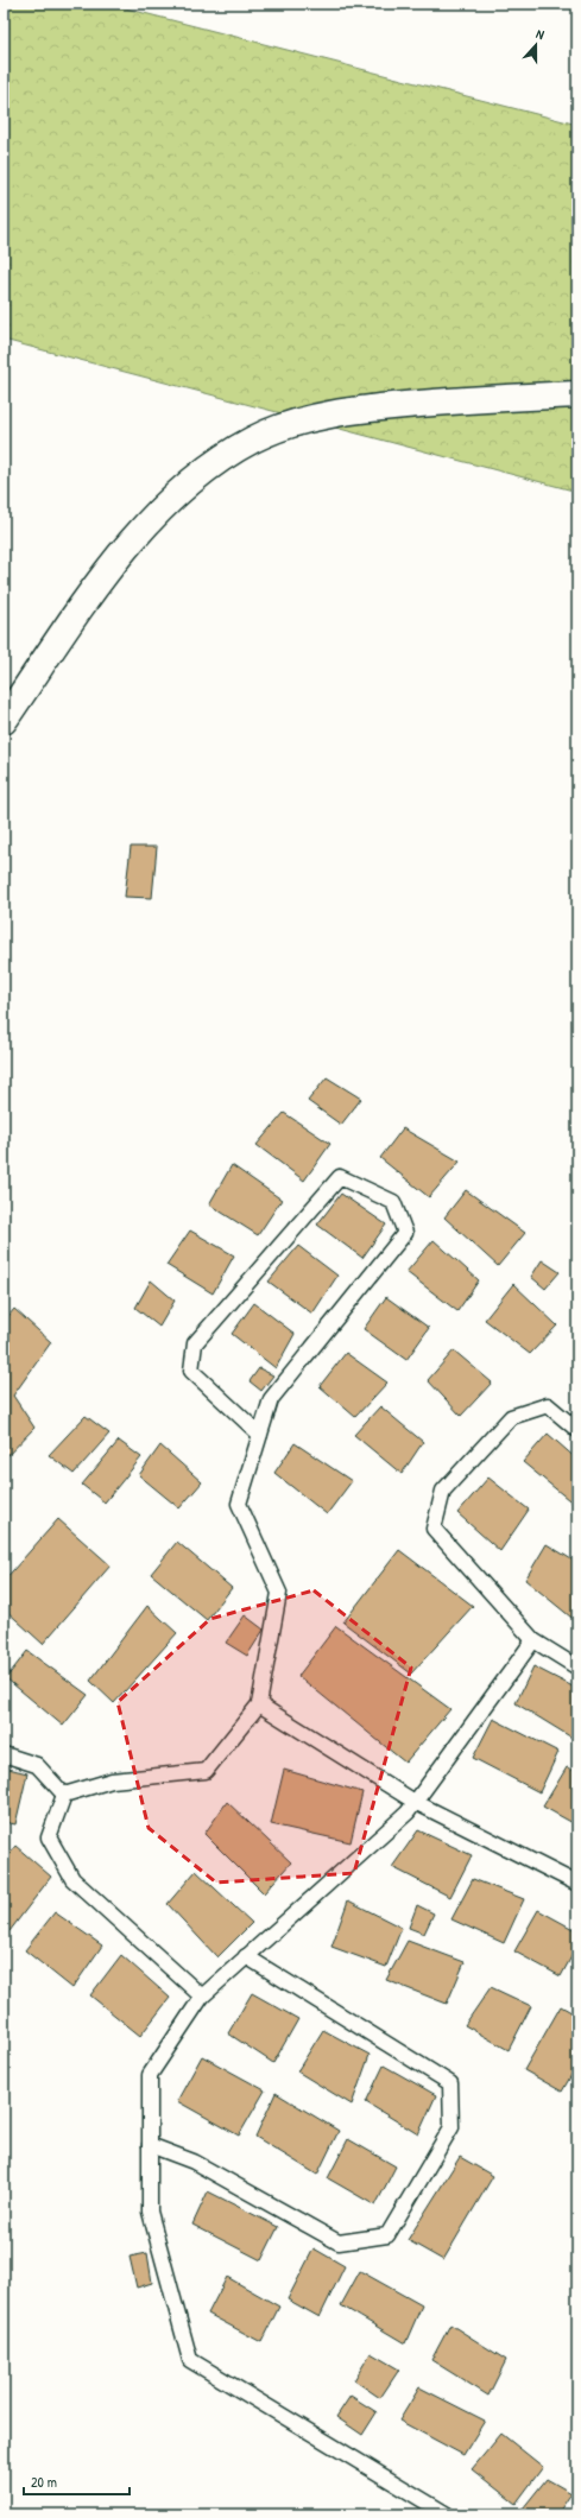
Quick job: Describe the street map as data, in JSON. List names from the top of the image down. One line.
{"scale_bar":"20 m","north":"top"}
